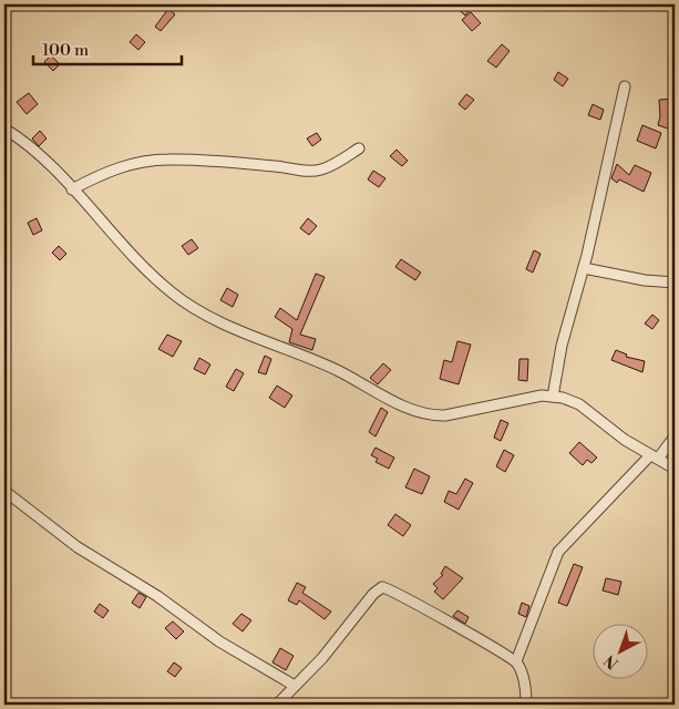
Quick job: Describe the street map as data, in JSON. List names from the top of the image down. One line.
{"scale_bar":"100 m","north":"bottom left"}
